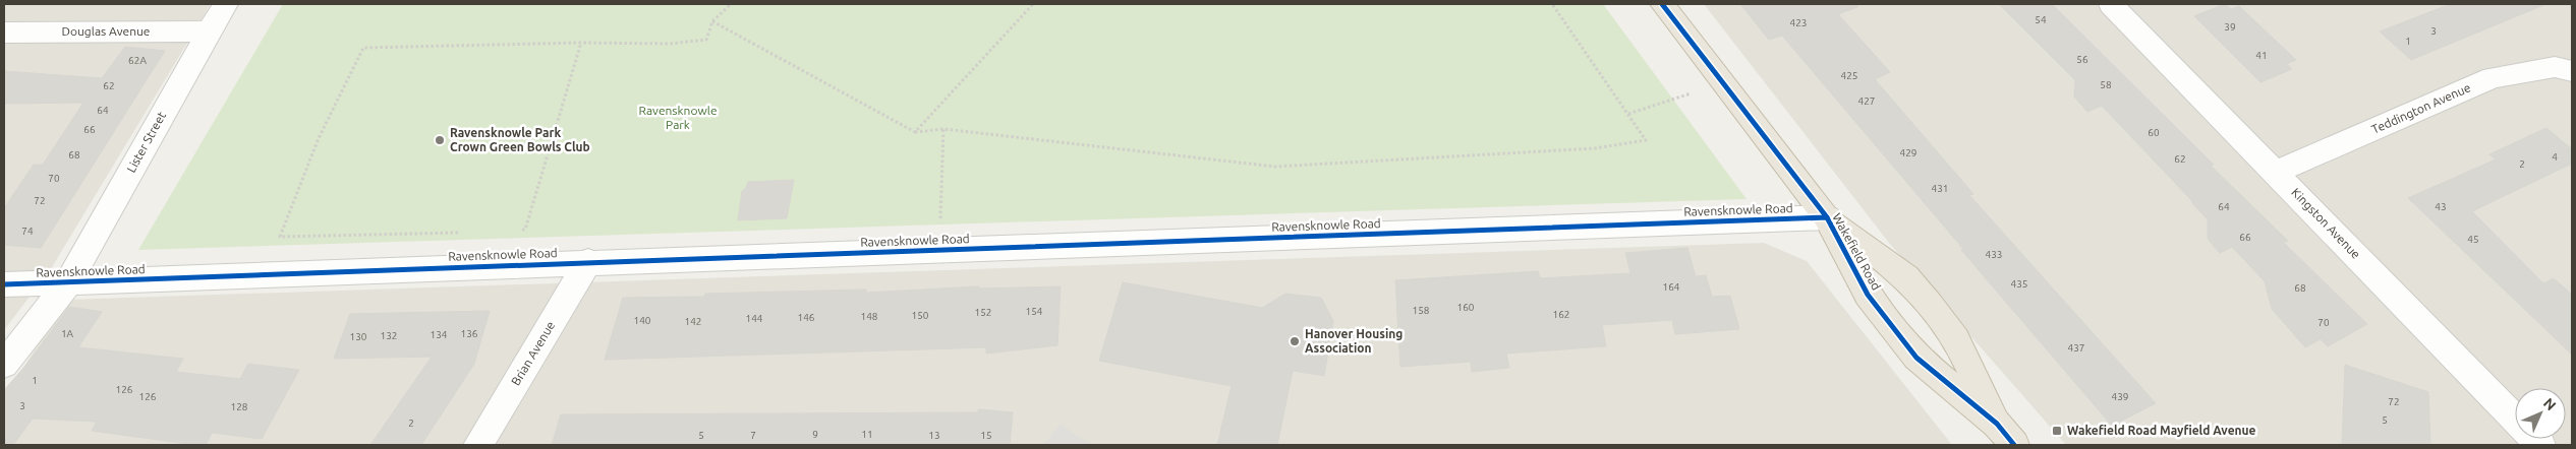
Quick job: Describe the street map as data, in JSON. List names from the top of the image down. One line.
{"streets":{"highway":["Wakefield Road"],"street":["Douglas Avenue","Teddington Avenue","Lister Street","Ravensknowle Road","Kingston Avenue","Brian Avenue"]},"crossings":[["Douglas Avenue","Lister Street"],["Teddington Avenue","Kingston Avenue"],["Lister Street","Ravensknowle Road"],["Ravensknowle Road","Wakefield Road"],["Ravensknowle Road","Brian Avenue"]],"parks":["Ravensknowle Park"],"places":{"other":["Ravensknowle Park Crown Green Bowls Club","Hanover Housing Association"],"transit":["Wakefield Road Mayfield Avenue"]},"house_numbers":["54","423","39","3","1","41","56","62A","425","58","62","427","64","66","60","429","68","4","62","2","70","431","72","64","43","74","66","45","433","435","164","68","160","158","154","152","162","150","148","146","144","140","142","70","1A","136","134","132","130","437","1","126","126","439","72","3","128","5","2","9","11","5","7","13","15"],"north":"top right"}
